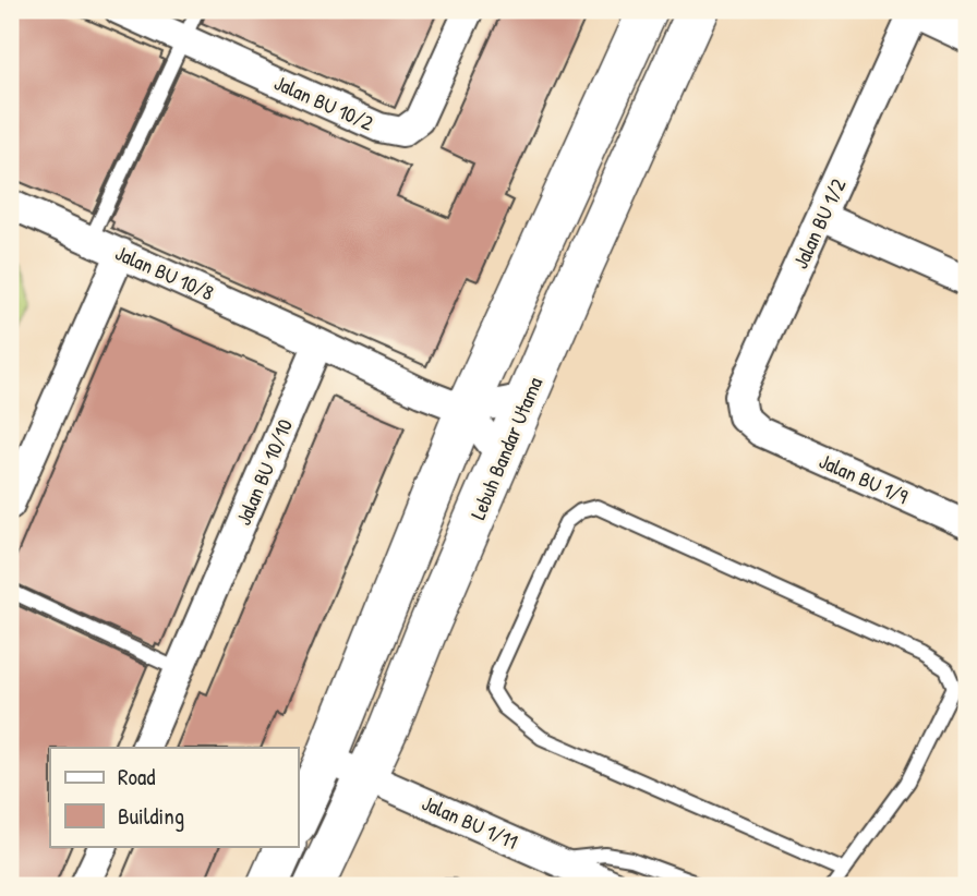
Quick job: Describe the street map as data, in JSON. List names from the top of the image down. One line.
{"streets":{"main road":["Lebuh Bandar Utama"],"street":["Jalan BU 10/2","Jalan BU 1/2","Jalan BU 10/8","Jalan BU 10/10","Jalan BU 1/9","Jalan BU 1/11"]},"crossings":[["Jalan BU 1/2","Jalan BU 1/9"],["Jalan BU 10/8","Jalan BU 10/10"],["Lebuh Bandar Utama","Jalan BU 1/11"]],"legend":["Road","Building"]}
